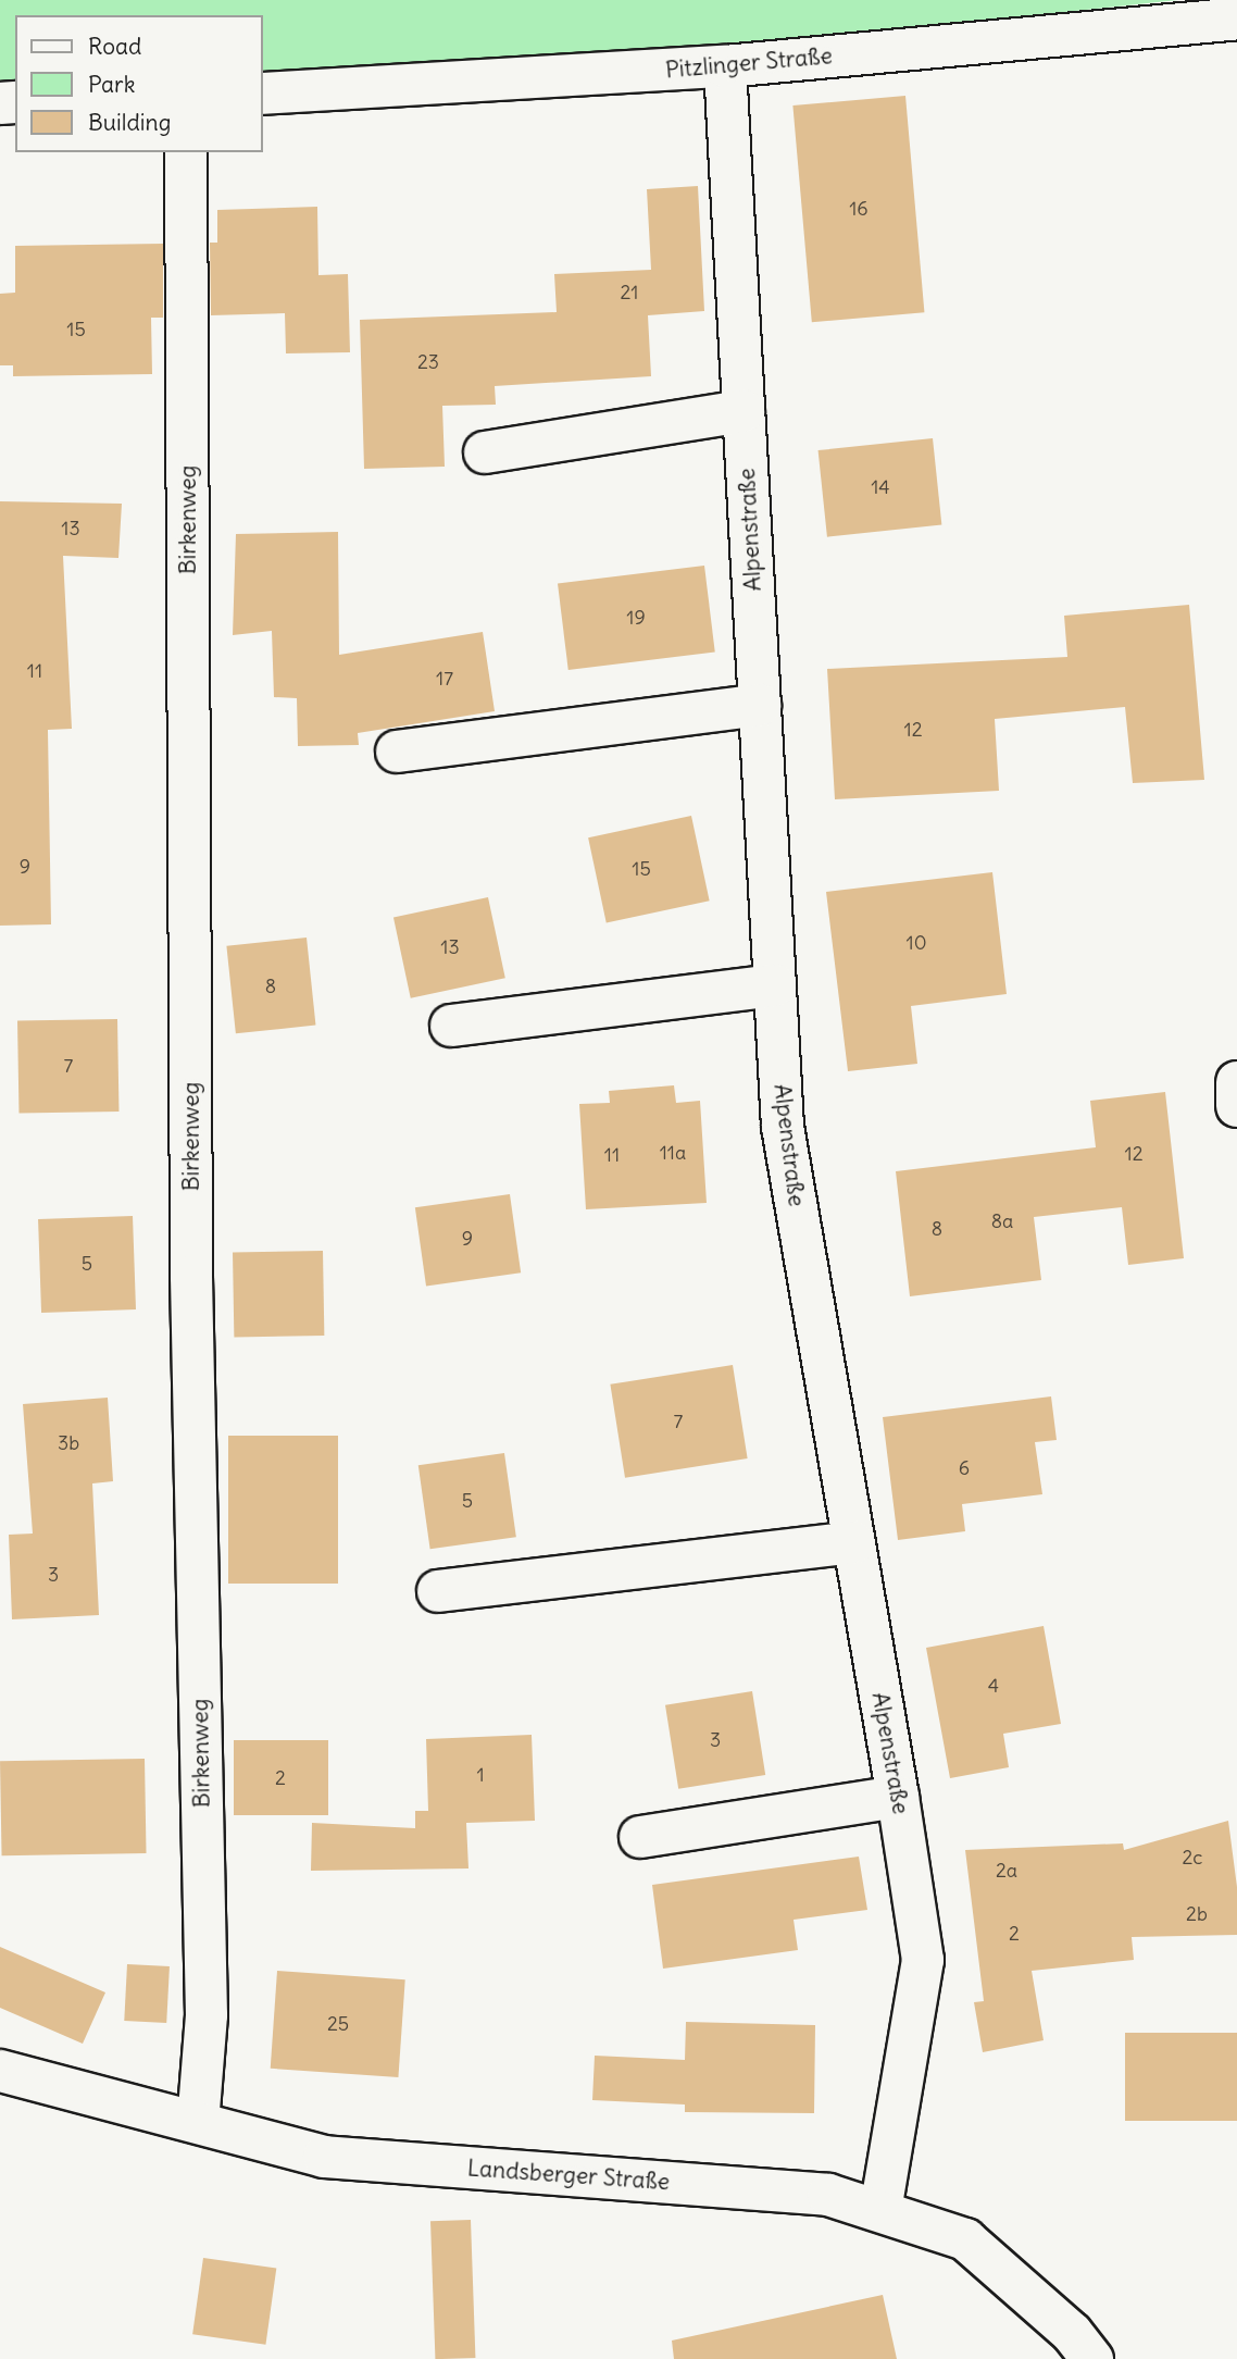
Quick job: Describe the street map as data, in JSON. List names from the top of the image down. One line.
{"streets":{"street":["Pitzlinger Straße","Birkenweg","Alpenstraße","Landsberger Straße"]},"crossings":[["Pitzlinger Straße","Alpenstraße"],["Birkenweg","Landsberger Straße"],["Alpenstraße","Landsberger Straße"]],"house_numbers":["16","21","15","23","14","13","19","11","17","12","9","15","10","13","8","7","11a","12","11","8a","8","9","5","7","3b","6","5","3","4","3","1","2","2c","2a","2b","2","25"],"legend":["Road","Park","Building"]}
